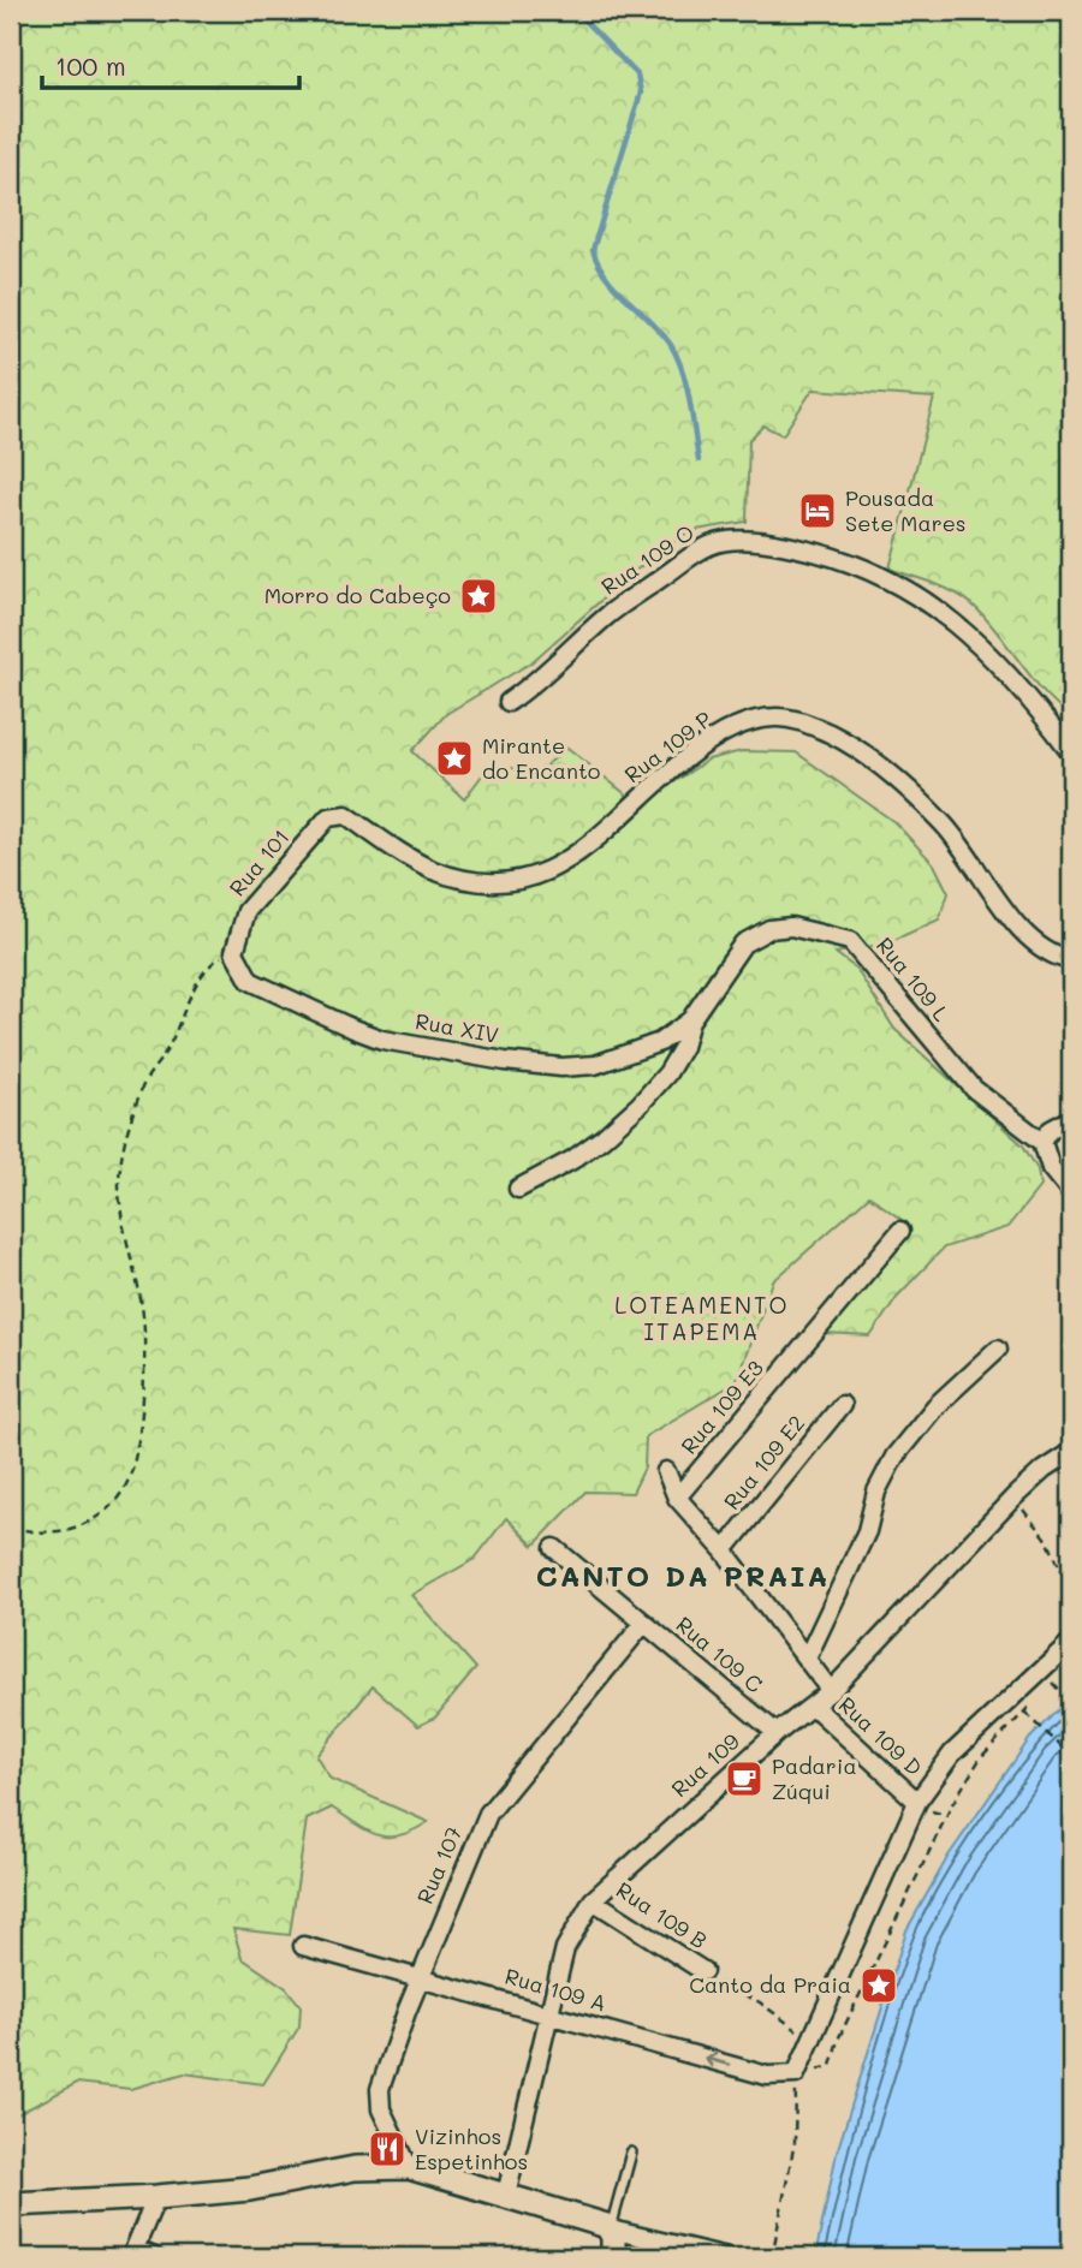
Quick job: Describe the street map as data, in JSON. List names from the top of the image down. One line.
{"streets":{"street":["Rua 109 O","Rua 109 P","Rua 101","Rua 109 L","Rua XIV","Rua 109 E3","Rua 109 E2","Rua 109 C","Rua 109 D","Rua 109","Rua 107","Rua 109 B","Rua 109 A"]},"crossings":[["Rua 109 P","Rua 101"],["Rua 101","Rua XIV"],["Rua 109 L","Rua XIV"],["Rua 109 C","Rua 109"],["Rua 109 C","Rua 107"],["Rua 109 D","Rua 109"],["Rua 109","Rua 109 B"],["Rua 109","Rua 109 A"],["Rua 107","Rua 109 A"]],"one_way":["Rua 109 A"],"districts":["LOTEAMENTO ITAPEMA","CANTO DA PRAIA"],"places":{"hotel":["Pousada Sete Mares"],"place":["Morro do Cabeço","Mirante do Encanto","Canto da Praia"],"cafe":["Padaria Zúqui"],"restaurant":["Vizinhos Espetinhos"]},"scale_bar":"100 m"}
